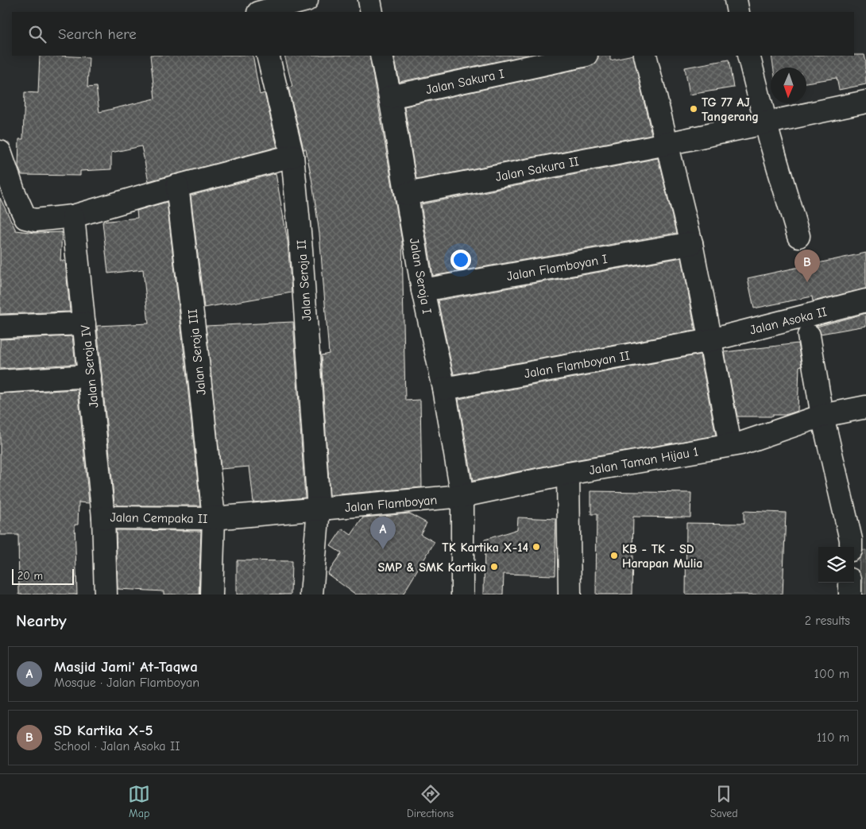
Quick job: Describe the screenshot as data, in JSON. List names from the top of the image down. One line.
{"streets":{"street":["Jalan Sakura I","Jalan Sakura II","Jalan Flamboyan I","Jalan Seroja I","Jalan Seroja II","Jalan Asoka II","Jalan Seroja III","Jalan Flamboyan II","Jalan Seroja IV","Jalan Taman Hijau 1","Jalan Flamboyan","Jalan Cempaka II"]},"crossings":[["Jalan Sakura I","Jalan Seroja I"],["Jalan Sakura II","Jalan Seroja I"],["Jalan Flamboyan I","Jalan Seroja I"],["Jalan Seroja I","Jalan Flamboyan II"],["Jalan Seroja I","Jalan Taman Hijau 1"],["Jalan Seroja I","Jalan Flamboyan"],["Jalan Seroja II","Jalan Flamboyan"],["Jalan Seroja II","Jalan Cempaka II"],["Jalan Asoka II","Jalan Flamboyan II"],["Jalan Seroja III","Jalan Cempaka II"],["Jalan Seroja IV","Jalan Cempaka II"],["Jalan Taman Hijau 1","Jalan Flamboyan"],["Jalan Flamboyan","Jalan Cempaka II"]],"places":["TG 77 AJ Tangerang","TK Kartika X-14","KB - TK - SD Harapan Mulia","SMP & SMK Kartika"],"scale_bar":"20 m","north":"bottom","page":{"search":"Search here","pins":["B","A"],"scale":"20 m","heading":["Nearby","2 results"],"list":[{"mark":"A","name":"Masjid Jami' At-Taqwa","note":"Mosque · Jalan Flamboyan","value":"100 m"},{"mark":"B","name":"SD Kartika X-5","note":"School · Jalan Asoka II","value":"110 m"}],"nav":["Map","Directions","Saved"]}}
